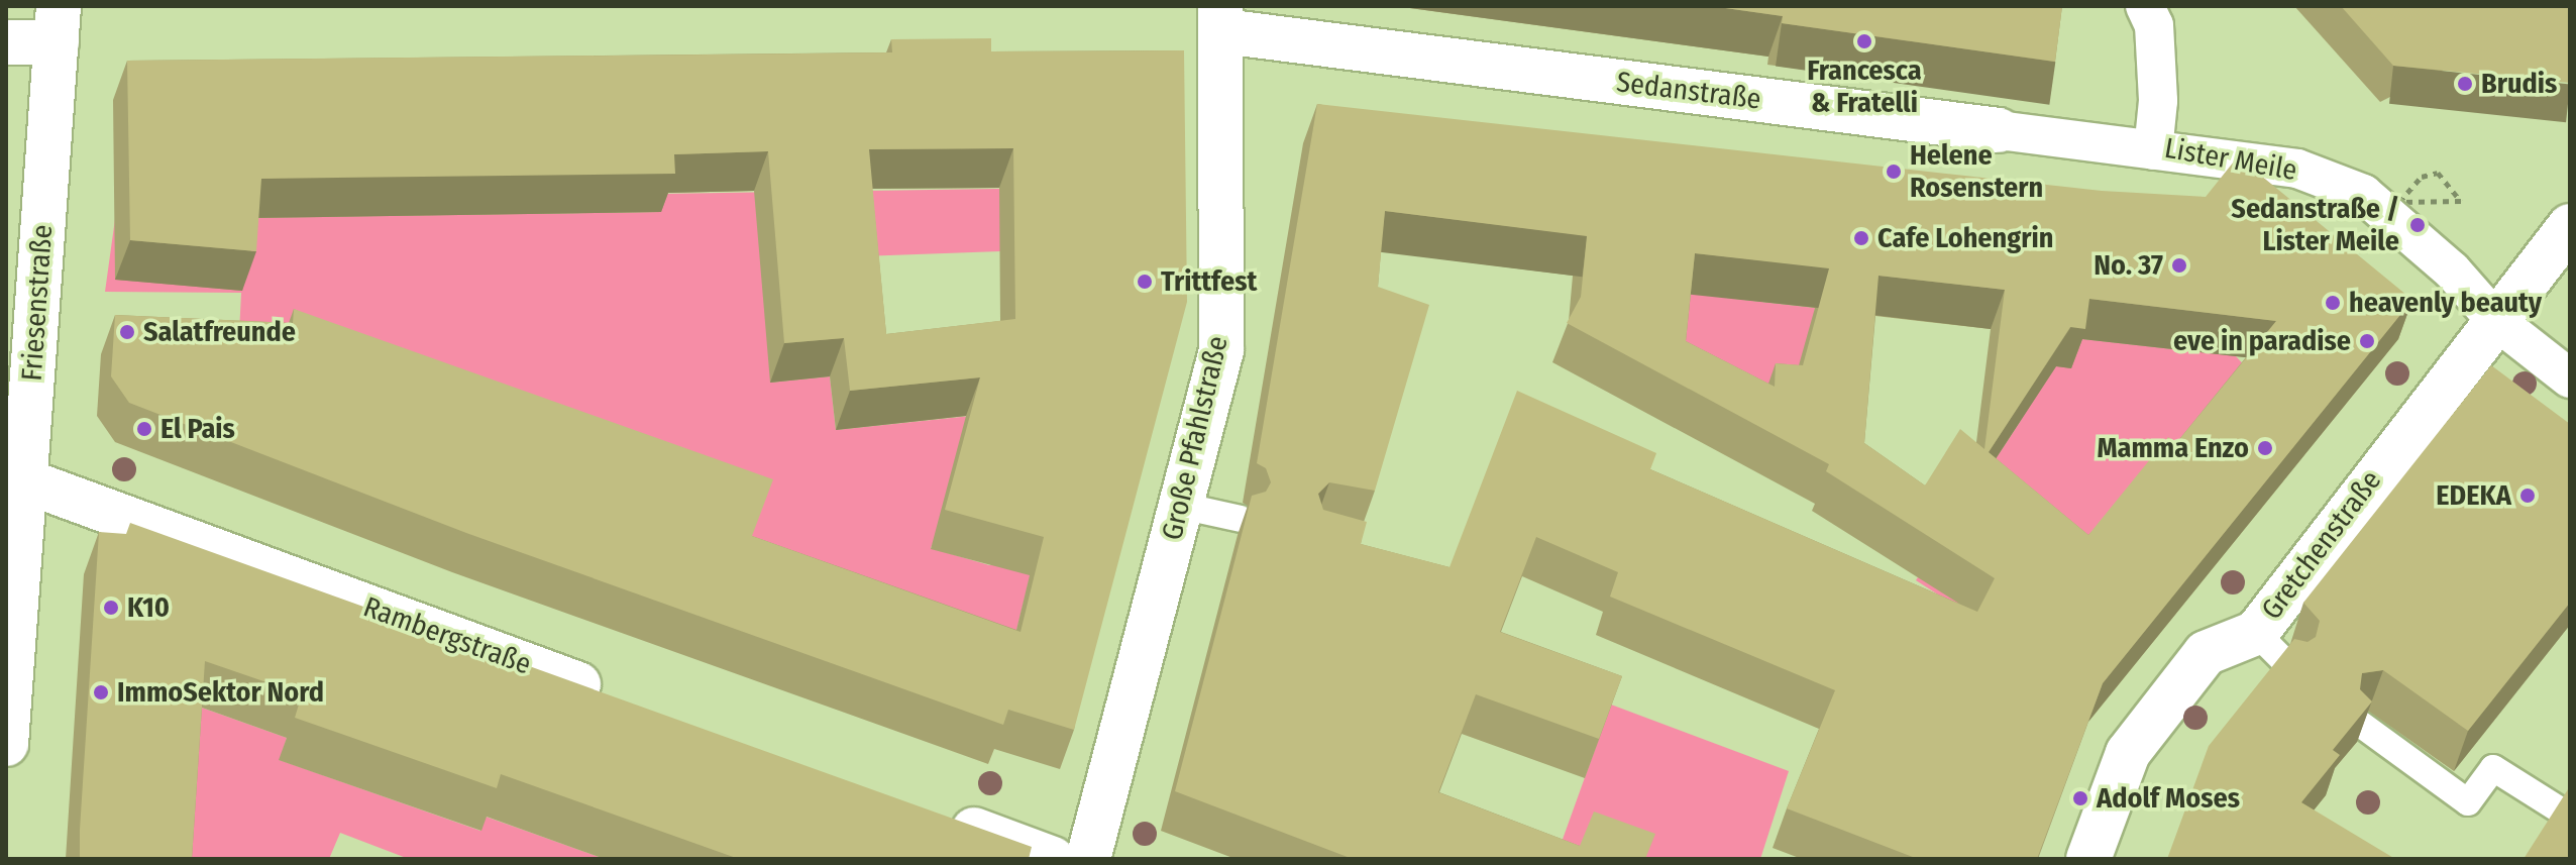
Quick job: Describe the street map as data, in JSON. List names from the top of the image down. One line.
{"streets":{"street":["Sedanstraße","Lister Meile","Friesenstraße","Große Pfahlstraße","Gretchenstraße","Rambergstraße"]},"crossings":[["Sedanstraße","Lister Meile"],["Sedanstraße","Große Pfahlstraße"],["Lister Meile","Gretchenstraße"],["Friesenstraße","Rambergstraße"]],"places":["Francesca & Fratelli","Brudis","Helene Rosenstern","Sedanstraße / Lister Meile","Cafe Lohengrin","No. 37","Trittfest","heavenly beauty","Salatfreunde","eve in paradise","El Pais","Mamma Enzo","EDEKA","K10","ImmoSektor Nord","Adolf Moses"]}
